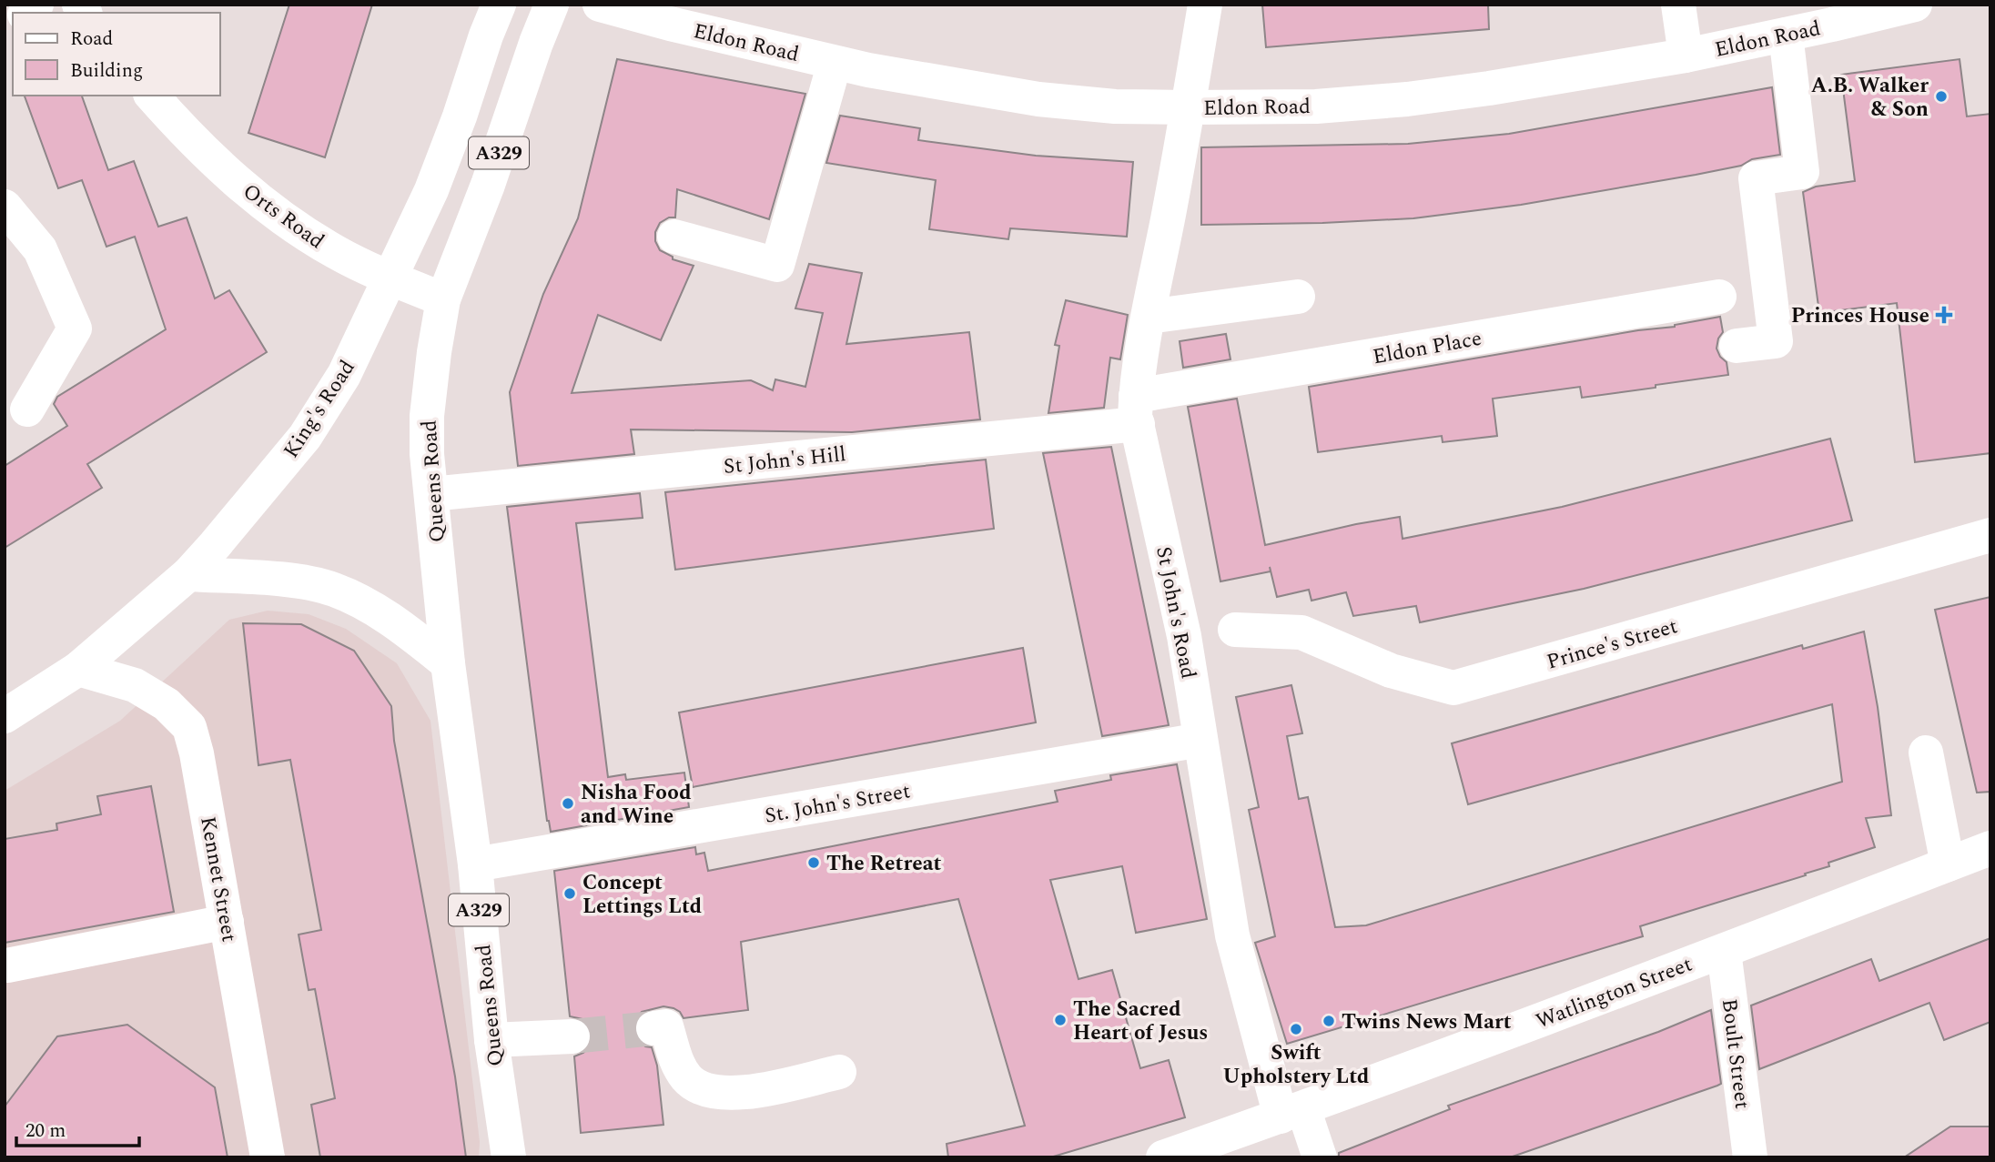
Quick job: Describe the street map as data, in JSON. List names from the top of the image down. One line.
{"streets":{"street":["Eldon Road","A329","Orts Road","Eldon Place","King's Road","St John's Hill","Queens Road","St John's Road","Prince's Street","St. John's Street","Kennet Street","Watlington Street","Boult Street"]},"crossings":[["Eldon Road","St John's Road"],["A329","Orts Road"],["A329","Queens Road"],["Orts Road","King's Road"],["Orts Road","Queens Road"],["Eldon Place","St John's Hill"],["Eldon Place","St John's Road"],["King's Road","Kennet Street"],["St John's Hill","Queens Road"],["St John's Hill","St John's Road"],["Queens Road","St. John's Street"],["St John's Road","St. John's Street"],["St John's Road","Watlington Street"],["Watlington Street","Boult Street"]],"places":{"other":["A.B. Walker & Son","Nisha Food and Wine","The Retreat","Concept Lettings Ltd","The Sacred Heart of Jesus","Twins News Mart","Swift Upholstery Ltd"],"health":["Princes House"]},"legend":["Road","Building"],"scale_bar":"20 m"}
